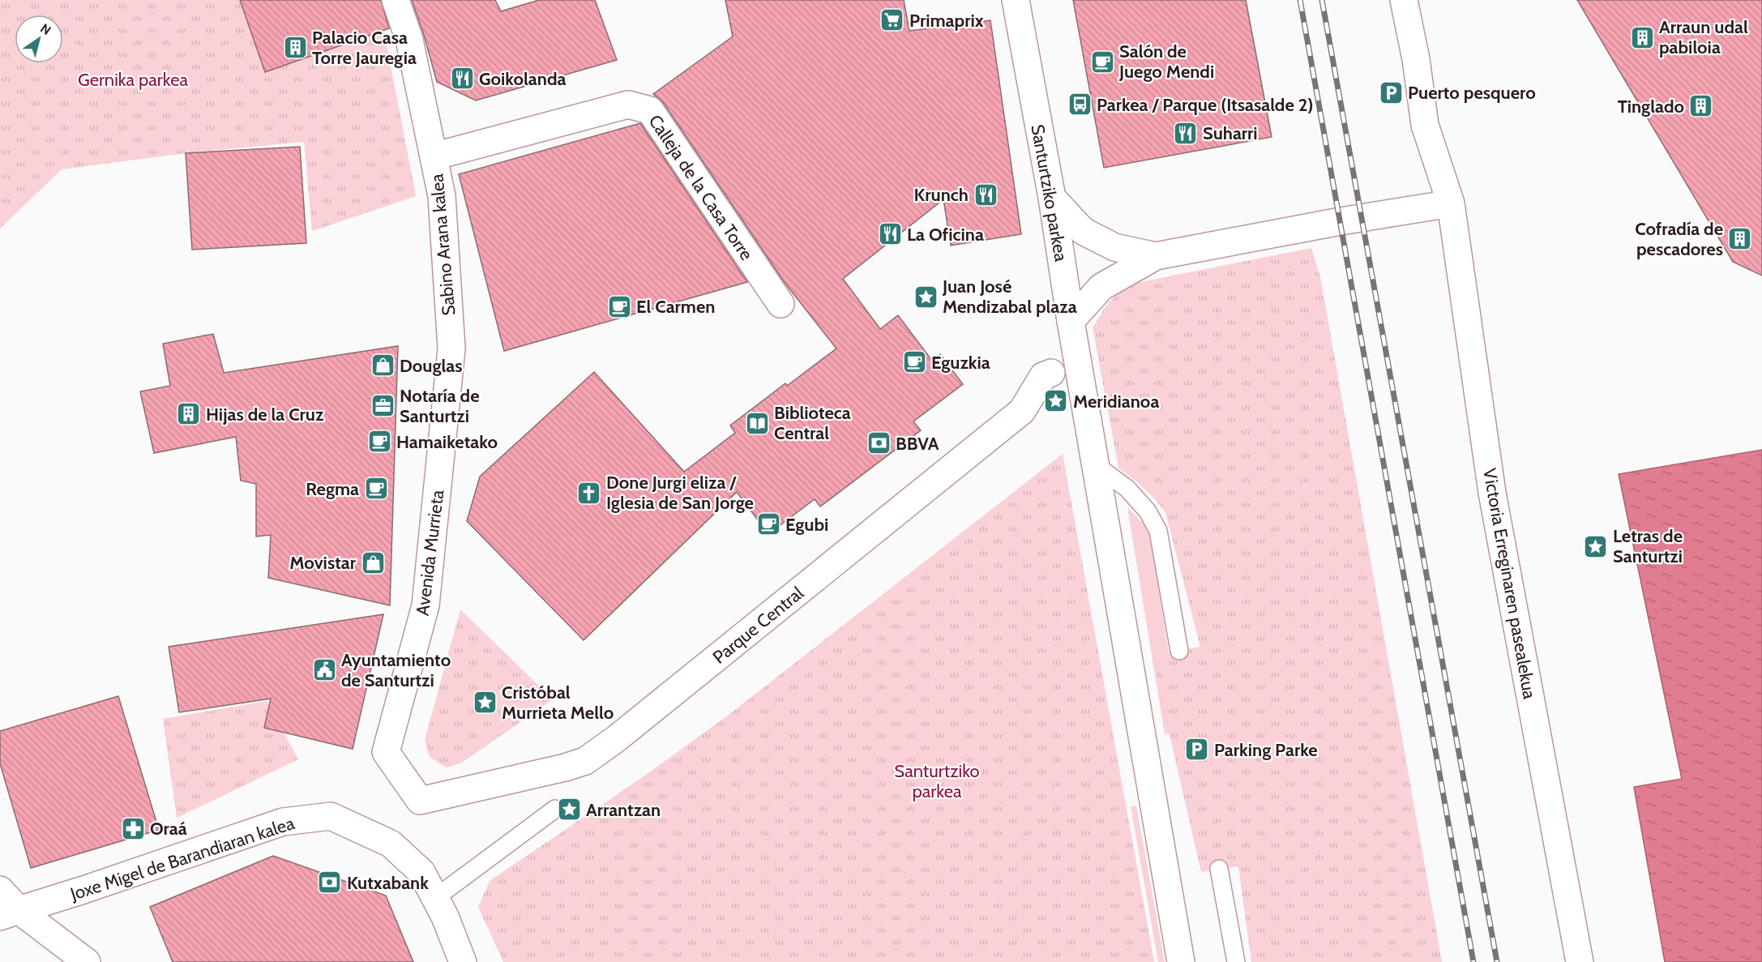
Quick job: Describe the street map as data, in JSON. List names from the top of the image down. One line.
{"streets":{"street":["Calleja de la Casa Torre","Santurtziko parkea","Sabino Arana kalea","Avenida Murrieta","Victoria Erreginaren pasealekua","Parque Central","Joxe Migel de Barandiaran kalea"]},"crossings":[["Calleja de la Casa Torre","Sabino Arana kalea"],["Sabino Arana kalea","Avenida Murrieta"],["Avenida Murrieta","Parque Central"]],"parks":["Gernika parkea","Santurtziko parkea"],"places":{"supermarket":["Primaprix"],"building":["Arraun udal pabiloia","Palacio Casa Torre Jauregia","Tinglado","Cofradía de pescadores","Hijas de la Cruz"],"cafe":["Salón de Juego Mendi","El Carmen","Eguzkia","Hamaiketako","Regma","Egubi"],"restaurant":["Goikolanda","Suharri","Krunch","La Oficina"],"parking":["Puerto pesquero","Parking Parke"],"bus stop":["Parkea / Parque (Itsasalde 2)"],"place":["Juan José Mendizabal plaza","Meridianoa","Letras de Santurtzi","Cristóbal Murrieta Mello","Arrantzan"],"shop":["Douglas","Movistar"],"office":["Notaría de Santurtzi"],"library":["Biblioteca Central"],"bank":["BBVA","Kutxabank"],"church":["Done Jurgi eliza / Iglesia de San Jorge"],"public building":["Ayuntamiento de Santurtzi"],"pharmacy":["Oraá"]},"north":"top right"}
